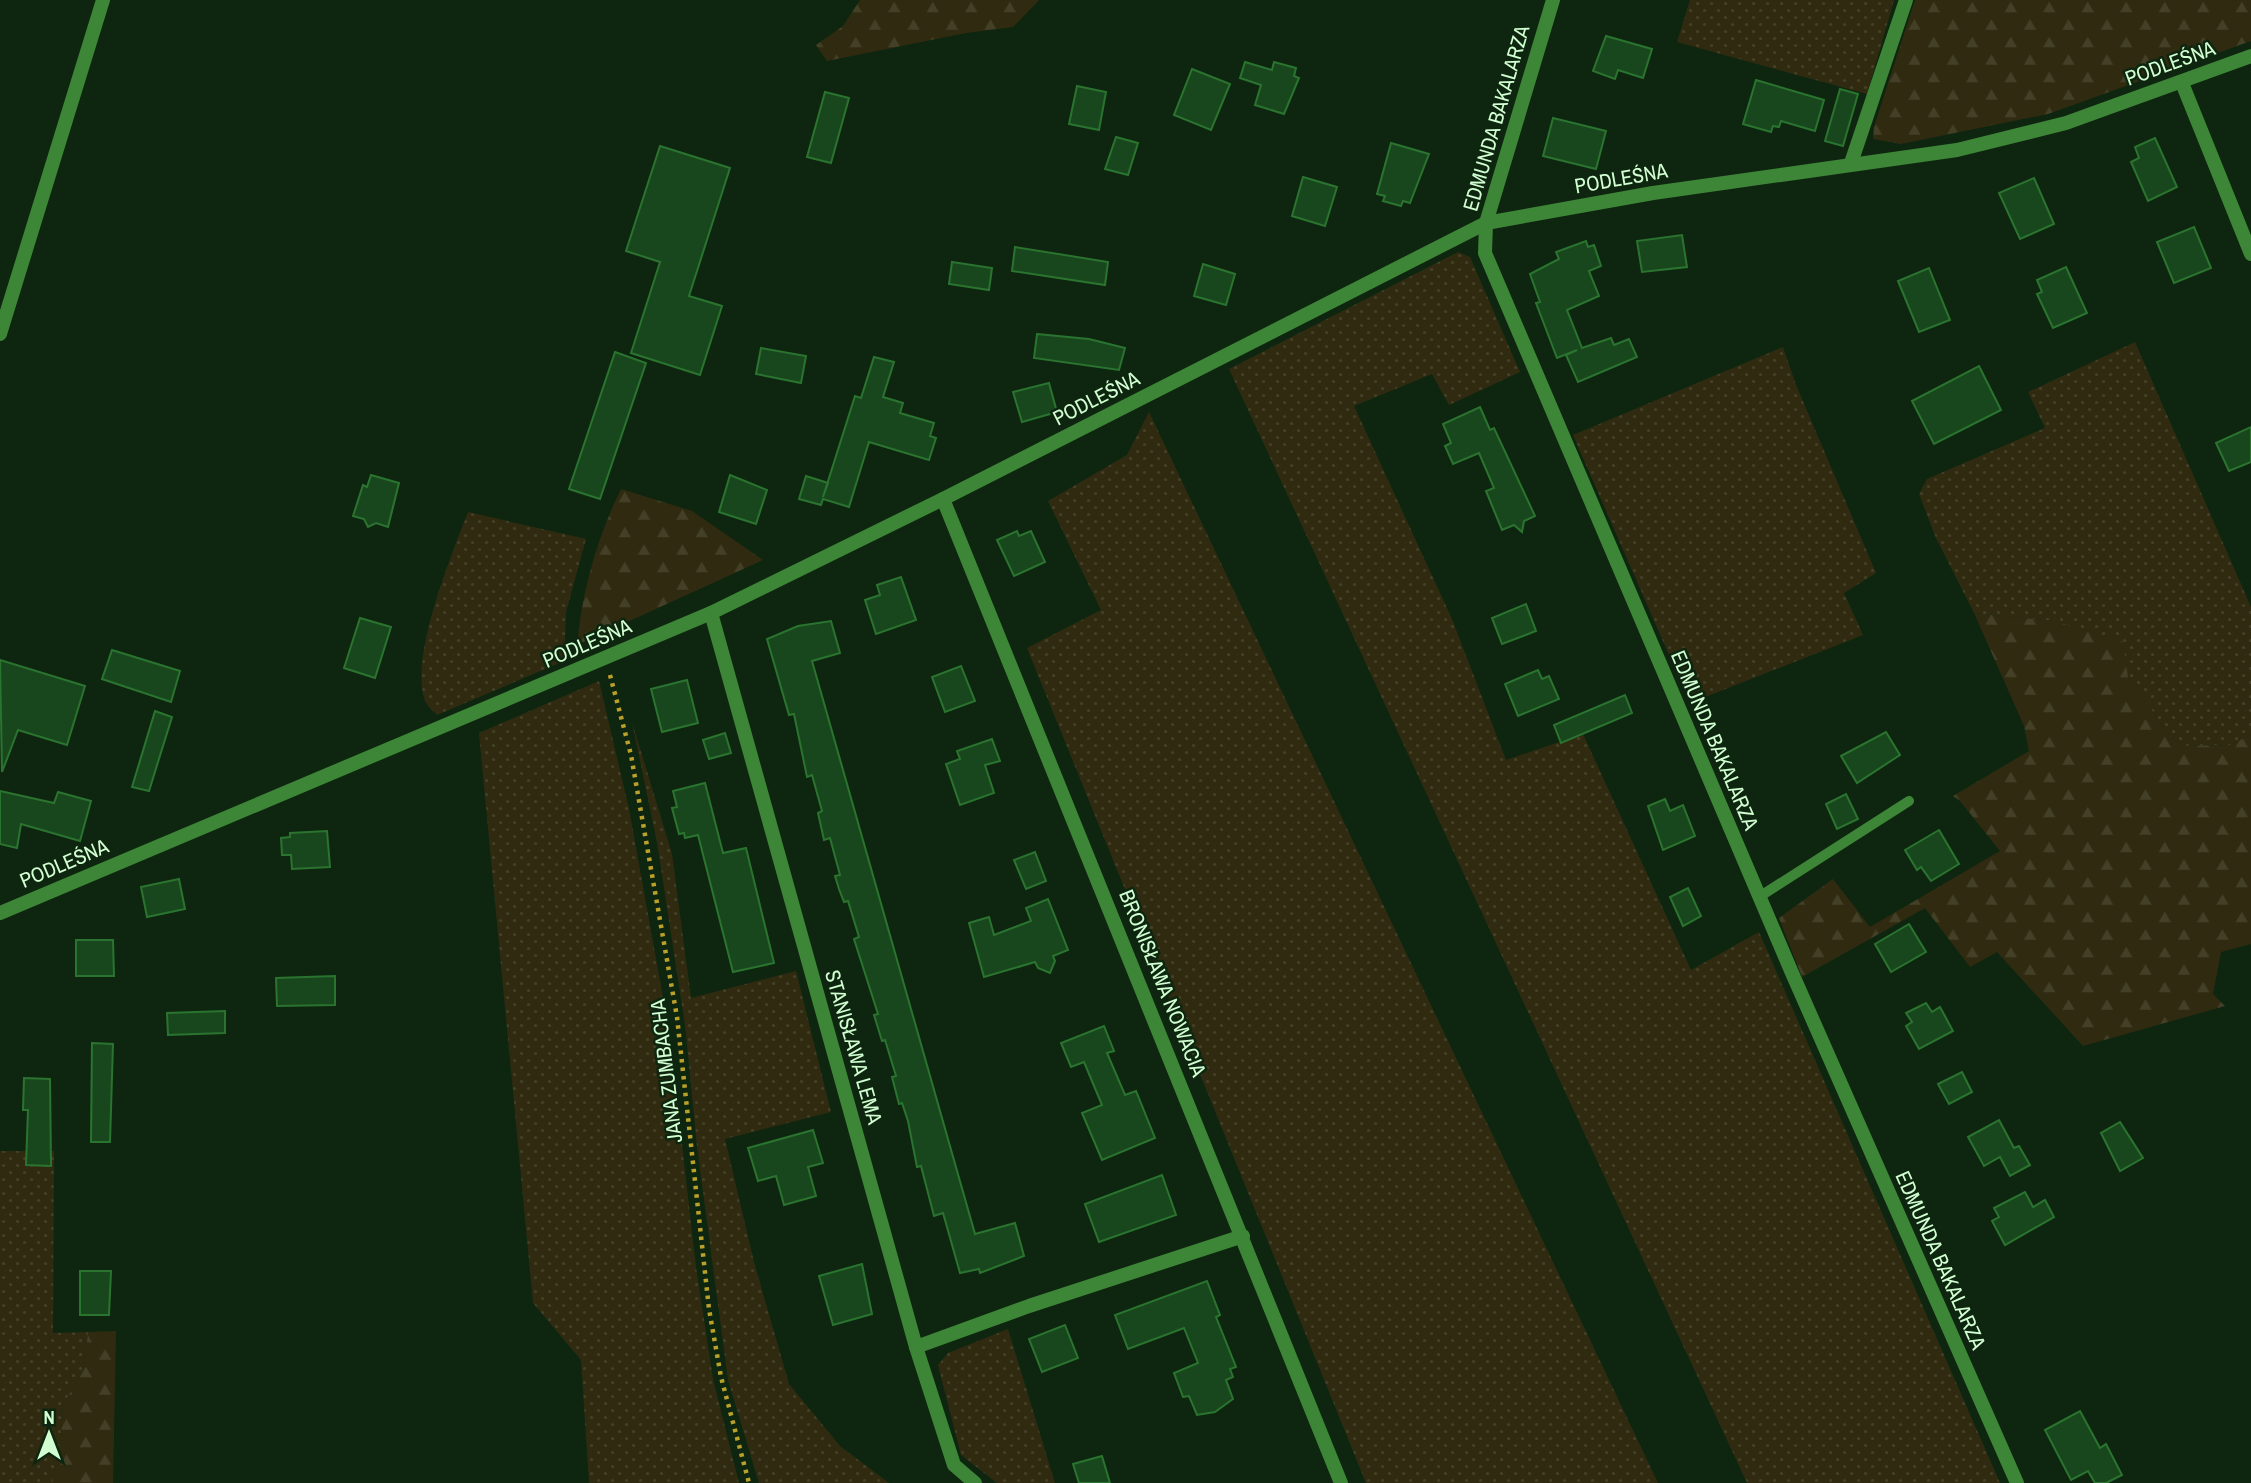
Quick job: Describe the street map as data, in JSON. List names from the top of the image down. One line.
{"streets":{"street":["PODLEŚNA","EDMUNDA BAKALARZA","BRONISŁAWA NOWACIA","STANISŁAWA LEMA"],"path":["JANA ZUMBACHA"]},"crossings":[["PODLEŚNA","EDMUNDA BAKALARZA"],["PODLEŚNA","BRONISŁAWA NOWACIA"],["PODLEŚNA","STANISŁAWA LEMA"],["PODLEŚNA","JANA ZUMBACHA"]],"north":"top"}
